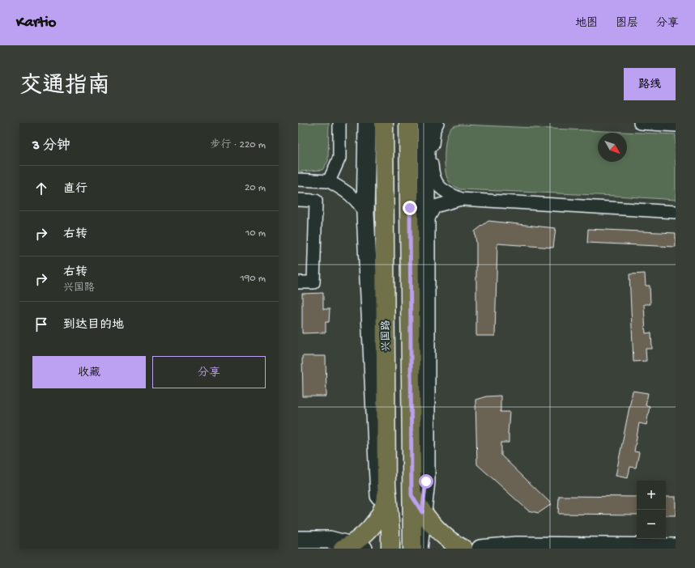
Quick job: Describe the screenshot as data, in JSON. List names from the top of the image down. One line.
{"streets":{"main road":["兴国路"]},"north":"bottom right","page":{"header":"Kartio","nav":["地图","图层","分享"],"title":"交通指南","buttons":["路线",["收藏","分享"]],"heading":["3 分钟","步行 · 220 m"],"list":[["直行","20 m"],["右转","10 m"],["右转","兴国路","190 m"],"到达目的地"],"map_buttons":["+","−"]}}
